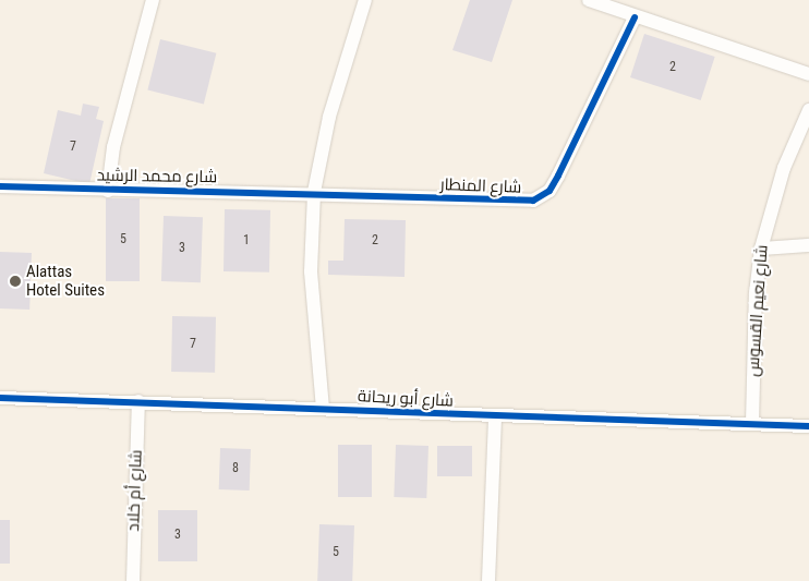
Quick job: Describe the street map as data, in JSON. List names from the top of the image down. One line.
{"streets":{"street":["شارع محمد الرشيد","شارع المنطار","شارع نعيم القسوس","شارع أبو ريحانة","شارع أم خلاد"]},"crossings":[["شارع محمد الرشيد","شارع المنطار"],["شارع نعيم القسوس","شارع أبو ريحانة"],["شارع أبو ريحانة","شارع أم خلاد"]],"places":["Alattas Hotel Suites"],"house_numbers":["2","7","5","1","2","3","7","8","3","5"]}
